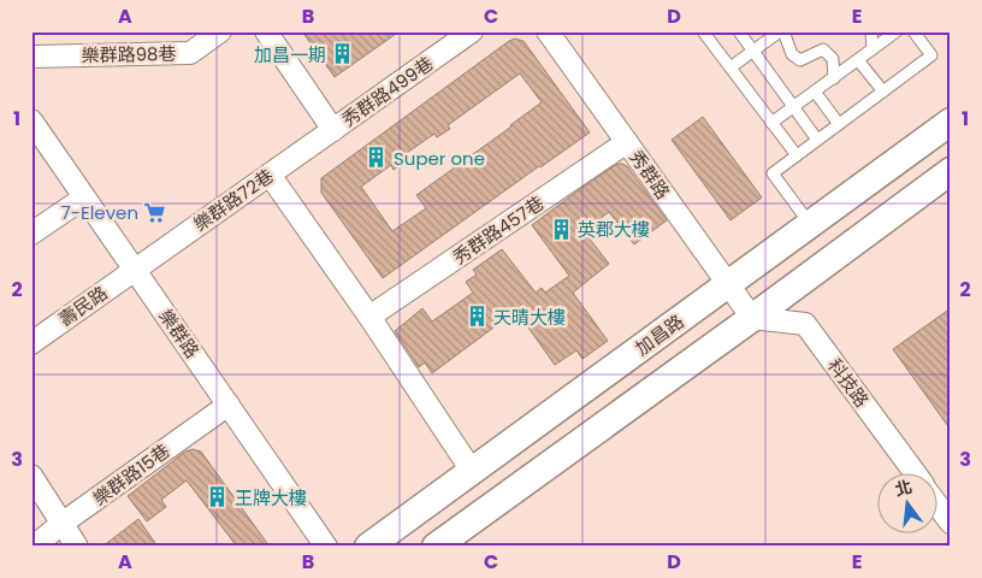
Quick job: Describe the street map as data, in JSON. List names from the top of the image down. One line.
{"streets":{"street":["樂群路98巷","秀群路499巷","秀群路","樂群路72巷","秀群路457巷","壽民路","樂群路","加昌路","科技路","樂群路15巷"]},"crossings":[["秀群路499巷","樂群路72巷"],["秀群路","秀群路457巷"],["秀群路","加昌路"],["秀群路","科技路"],["樂群路72巷","壽民路"],["樂群路72巷","樂群路"],["壽民路","樂群路"],["樂群路","樂群路15巷"]],"places":{"building":["加昌一期","Super one","英郡大樓","天晴大樓","王牌大樓"],"supermarket":["7-Eleven"]},"north":"top","grid":{"columns":["A","B","C","D","E"],"rows":["1","2","3"]}}
